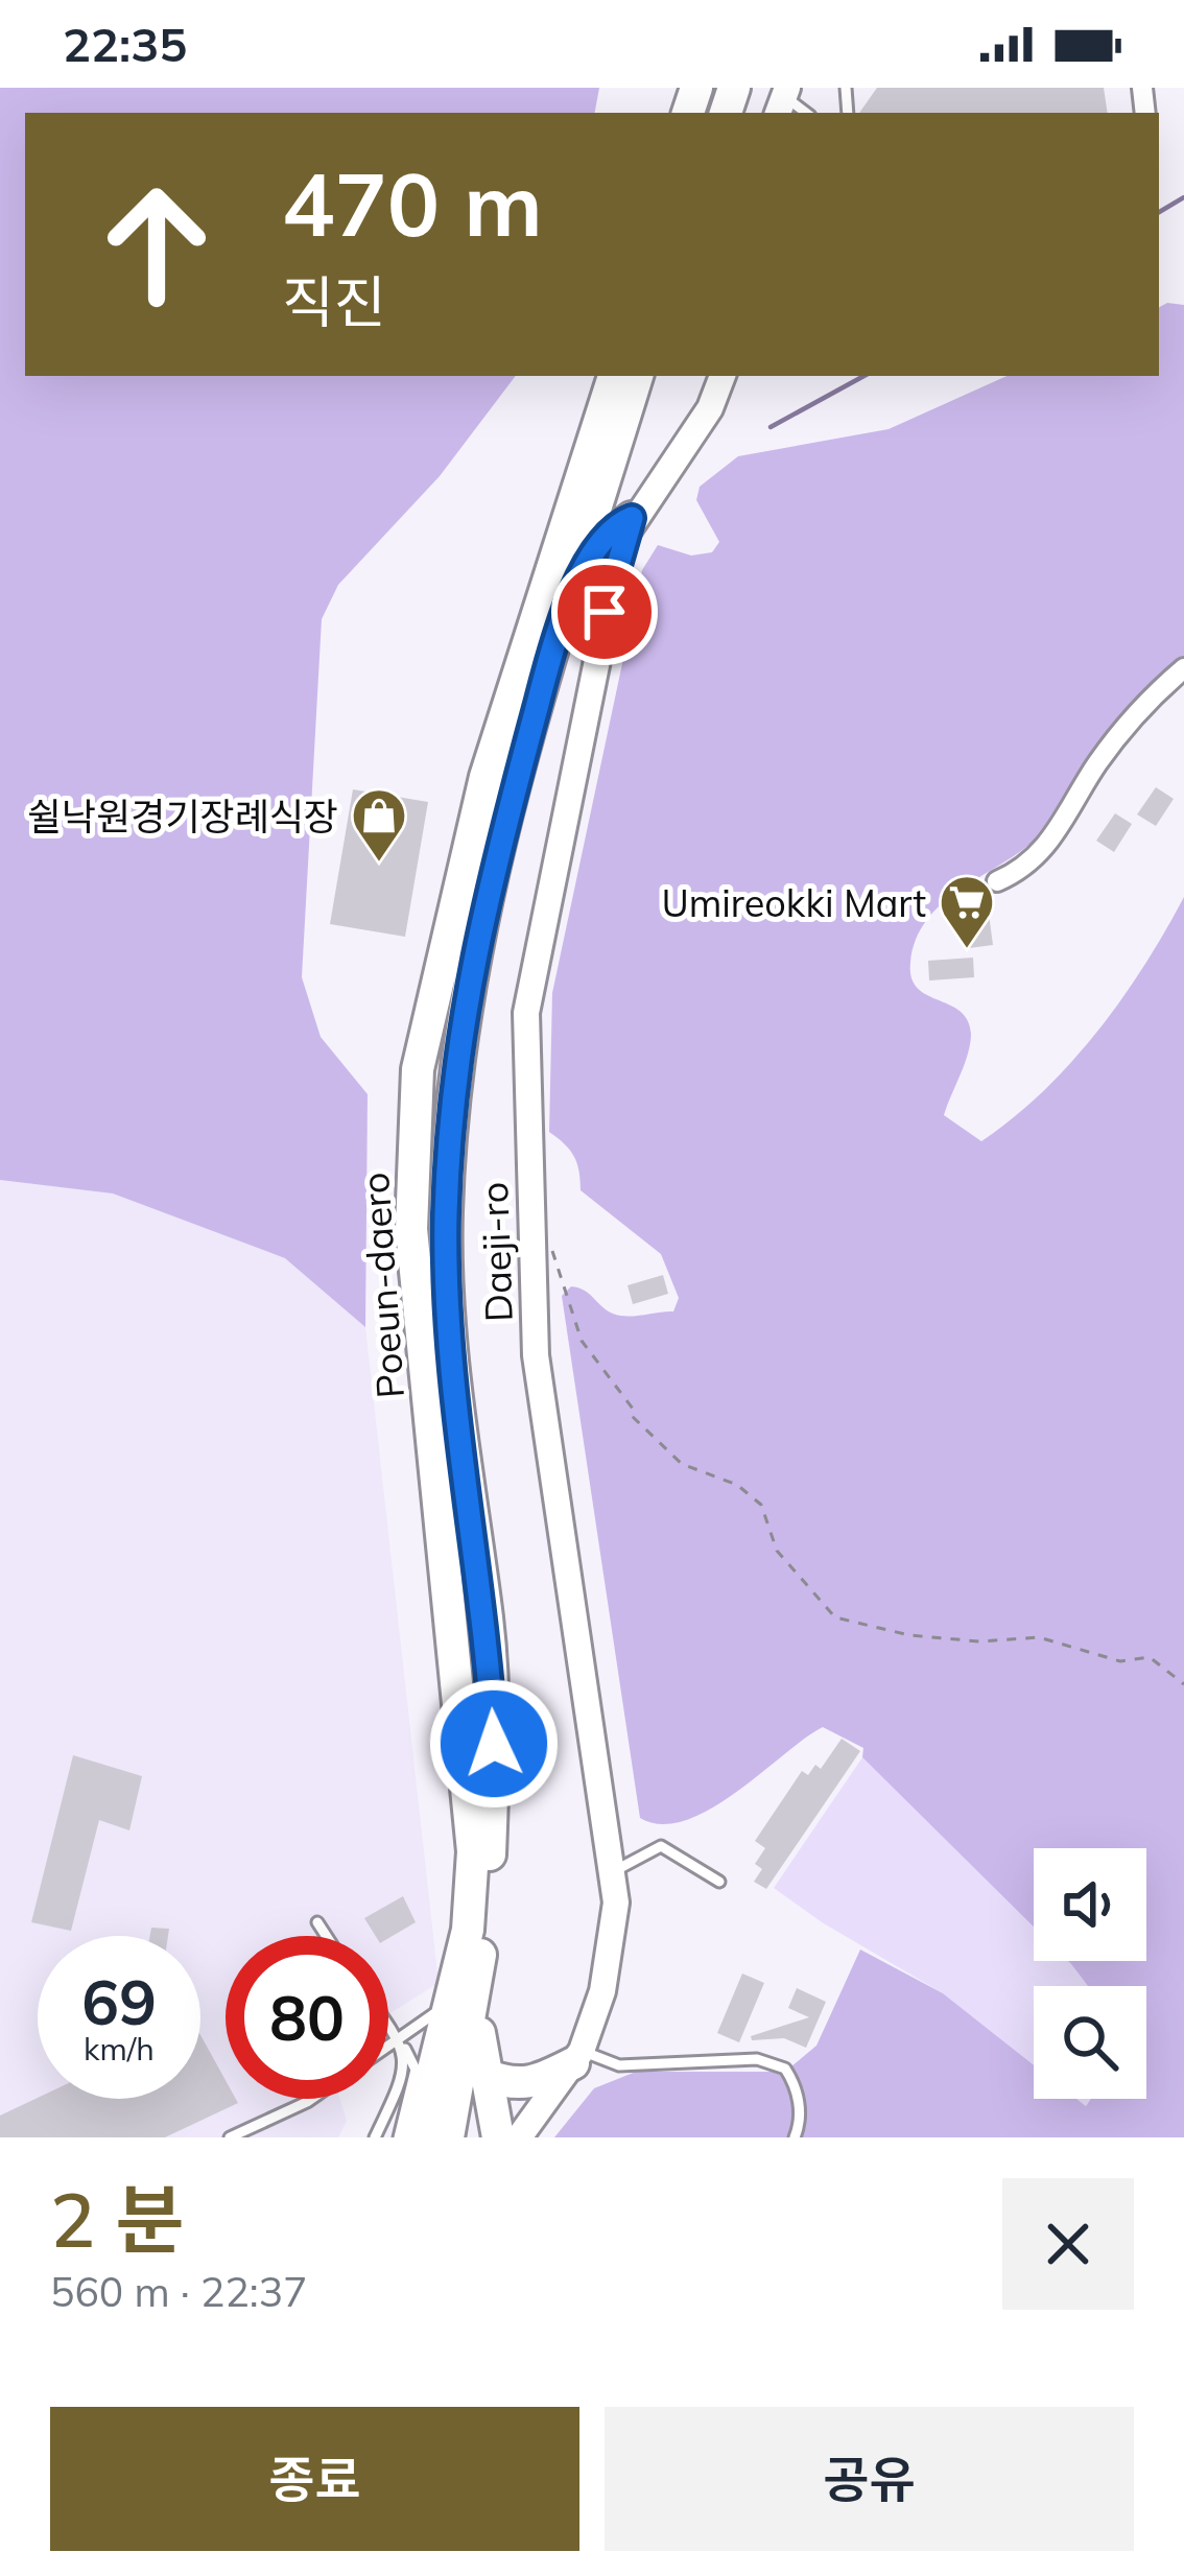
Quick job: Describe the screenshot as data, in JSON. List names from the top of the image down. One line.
{"streets":{"highway":["Poeun-daero"],"main road":["Daeji-ro"]},"places":{"shop":["쉴낙원경기장례식장"],"supermarket":["Umireokki Mart"]},"page":{"status":"22:35","turn":["470 m","직진"],"speed":"69 km/h","limit":"80","heading":["2 분","560 m · 22:37"],"buttons":["종료","공유"]}}
